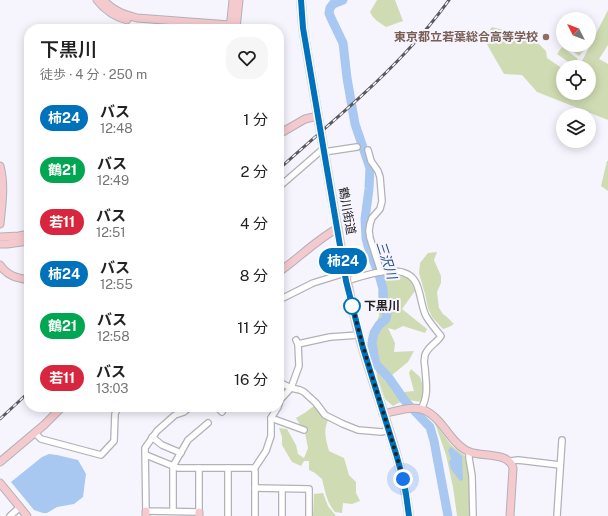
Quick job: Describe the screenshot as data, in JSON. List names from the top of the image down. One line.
{"streets":{"main road":["鶴川街道"]},"water":["三沢川"],"places":["東京都立若葉総合高等学校","下黒川"],"lines":["bus line 柿24"],"north":"top left","page":{"on_map":"柿24","heading":["下黒川","徒歩 · 4 分 · 250 m"],"list":[{"mark":"柿24","name":"バス","note":"12:48","value":"1 分"},{"mark":"鶴21","name":"バス","note":"12:49","value":"2 分"},{"mark":"若11","name":"バス","note":"12:51","value":"4 分"},{"mark":"柿24","name":"バス","note":"12:55","value":"8 分"},{"mark":"鶴21","name":"バス","note":"12:58","value":"11 分"},{"mark":"若11","name":"バス","note":"13:03","value":"16 分"}]}}
